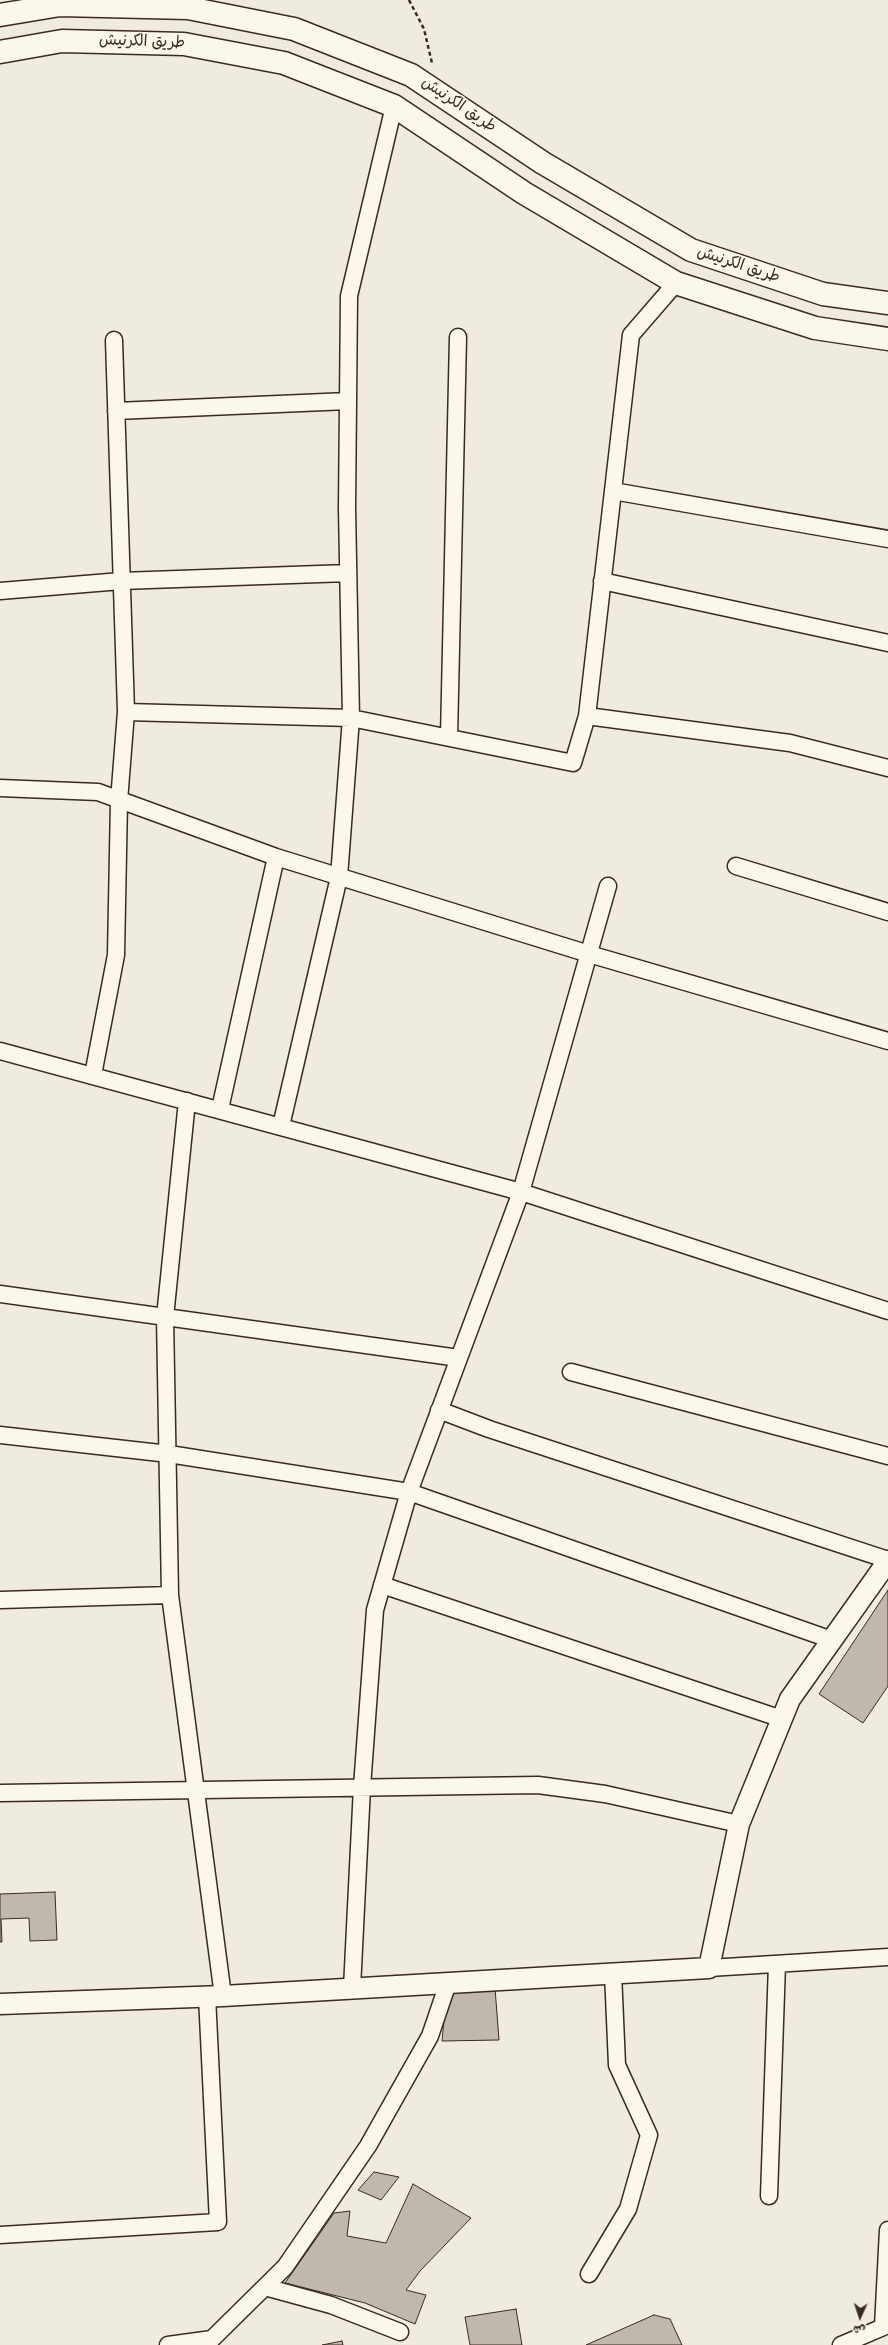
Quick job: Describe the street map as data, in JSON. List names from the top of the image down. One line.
{"streets":{"main road":["طريق الكرنيش"]},"north":"bottom"}
